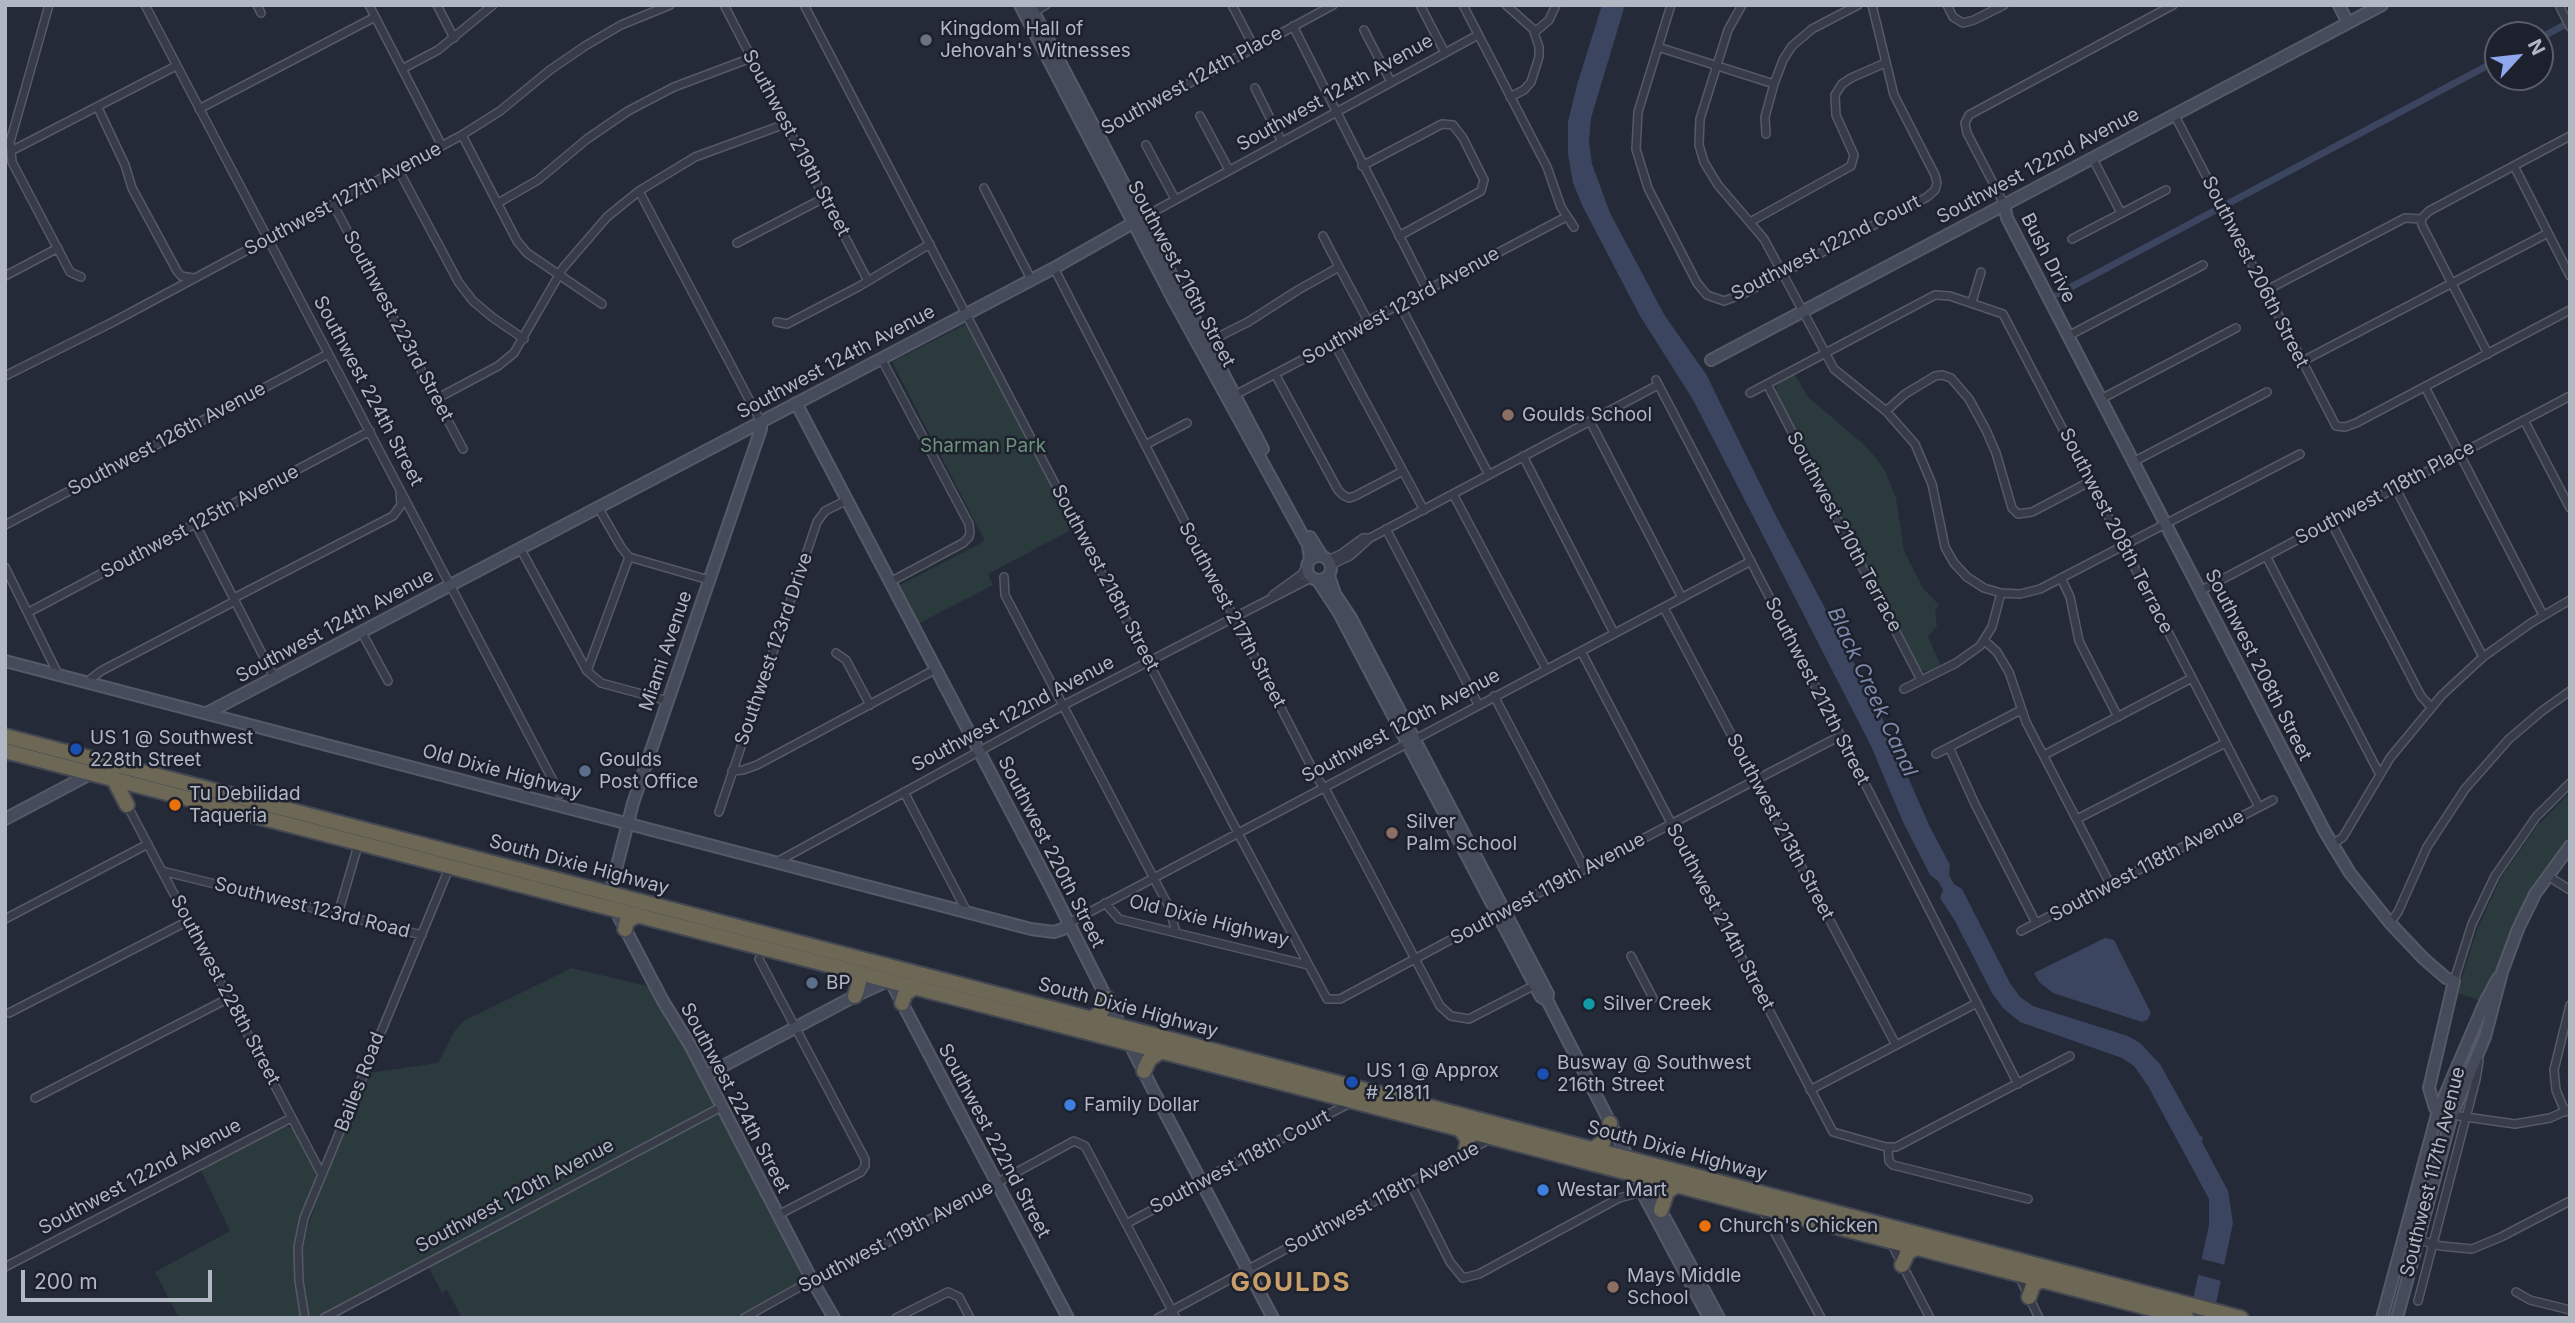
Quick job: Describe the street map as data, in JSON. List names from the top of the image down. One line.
{"streets":{"highway":["South Dixie Highway"],"street":["Southwest 124th Place","Southwest 124th Avenue","Southwest 219th Street","Southwest 122nd Avenue","Southwest 127th Avenue","Southwest 122nd Court","Bush Drive","Southwest 206th Street","Southwest 216th Street","Southwest 123rd Avenue","Southwest 223rd Street","Southwest 224th Street","Southwest 126th Avenue","Southwest 118th Place","Southwest 125th Avenue","Southwest 208th Terrace","Southwest 210th Terrace","Southwest 218th Street","Southwest 217th Street","Southwest 123rd Drive","Miami Avenue","Southwest 208th Street","Southwest 212th Street","Southwest 120th Avenue","Old Dixie Highway","Southwest 213th Street","Southwest 220th Street","Southwest 118th Avenue","Southwest 119th Avenue","Southwest 123rd Road","Southwest 214th Street","Southwest 228th Street","Bailes Road","Southwest 222nd Street","Southwest 118th Court","Southwest 117th Avenue"]},"crossings":[["Southwest 124th Place","Southwest 216th Street"],["Southwest 124th Avenue","Southwest 216th Street"],["Southwest 124th Avenue","Southwest 224th Street"],["Southwest 124th Avenue","Southwest 218th Street"],["Southwest 124th Avenue","Southwest 217th Street"],["Southwest 124th Avenue","Miami Avenue"],["Southwest 124th Avenue","Old Dixie Highway"],["Southwest 124th Avenue","Southwest 220th Street"],["Southwest 122nd Avenue","Bush Drive"],["Southwest 122nd Avenue","Southwest 206th Street"],["Southwest 122nd Avenue","Southwest 216th Street"],["Southwest 122nd Avenue","Southwest 218th Street"],["Southwest 122nd Avenue","Southwest 217th Street"],["Southwest 122nd Avenue","Southwest 212th Street"],["Southwest 122nd Avenue","Old Dixie Highway"],["Southwest 122nd Avenue","Southwest 220th Street"],["Southwest 122nd Avenue","Southwest 228th Street"],["Southwest 127th Avenue","Southwest 223rd Street"],["Southwest 127th Avenue","Southwest 224th Street"],["Bush Drive","Southwest 208th Street"],["Southwest 216th Street","Southwest 123rd Avenue"],["Southwest 216th Street","Southwest 217th Street"],["Southwest 216th Street","Southwest 120th Avenue"],["Southwest 216th Street","South Dixie Highway"],["Southwest 216th Street","Southwest 119th Avenue"],["Southwest 224th Street","Southwest 126th Avenue"],["Southwest 224th Street","Southwest 125th Avenue"],["Southwest 224th Street","Miami Avenue"],["Southwest 224th Street","Southwest 120th Avenue"],["Southwest 224th Street","Old Dixie Highway"],["Southwest 224th Street","South Dixie Highway"],["Southwest 224th Street","Southwest 119th Avenue"],["Southwest 118th Place","Southwest 208th Street"],["Southwest 208th Terrace","Southwest 210th Terrace"],["Southwest 208th Terrace","Southwest 118th Avenue"],["Southwest 218th Street","Southwest 120th Avenue"],["Southwest 218th Street","Old Dixie Highway"],["Southwest 218th Street","Southwest 119th Avenue"],["Southwest 217th Street","Southwest 120th Avenue"],["Southwest 217th Street","Southwest 119th Avenue"],["Southwest 123rd Drive","Southwest 220th Street"],["Miami Avenue","Old Dixie Highway"],["Miami Avenue","South Dixie Highway"],["Southwest 208th Street","Southwest 117th Avenue"],["Southwest 212th Street","Southwest 120th Avenue"],["Southwest 212th Street","Southwest 119th Avenue"],["Southwest 120th Avenue","Old Dixie Highway"],["Southwest 120th Avenue","Southwest 213th Street"],["Southwest 120th Avenue","Southwest 220th Street"],["Southwest 120th Avenue","Southwest 214th Street"],["Old Dixie Highway","Southwest 220th Street"],["Southwest 213th Street","Southwest 119th Avenue"],["Southwest 220th Street","South Dixie Highway"],["Southwest 220th Street","Southwest 118th Avenue"],["Southwest 220th Street","Southwest 118th Court"],["South Dixie Highway","Southwest 118th Avenue"],["South Dixie Highway","Bailes Road"],["South Dixie Highway","Southwest 222nd Street"],["South Dixie Highway","Southwest 118th Court"],["Southwest 119th Avenue","Southwest 214th Street"],["Southwest 119th Avenue","Southwest 222nd Street"],["Southwest 119th Avenue","Southwest 118th Court"],["Southwest 123rd Road","Southwest 228th Street"],["Southwest 123rd Road","Bailes Road"],["Southwest 228th Street","Bailes Road"]],"districts":["GOULDS"],"water":["Black Creek Canal"],"parks":["Sharman Park"],"places":["Kingdom Hall of Jehovah's Witnesses","Goulds School","US 1 @ Southwest 228th Street","Goulds Post Office","Tu Debilidad Taqueria","Silver Palm School","BP","Silver Creek","Busway @ Southwest 216th Street","US 1 @ Approx # 21811","Family Dollar","Westar Mart","Church's Chicken","Mays Middle School"],"scale_bar":"200 m","north":"top right"}
